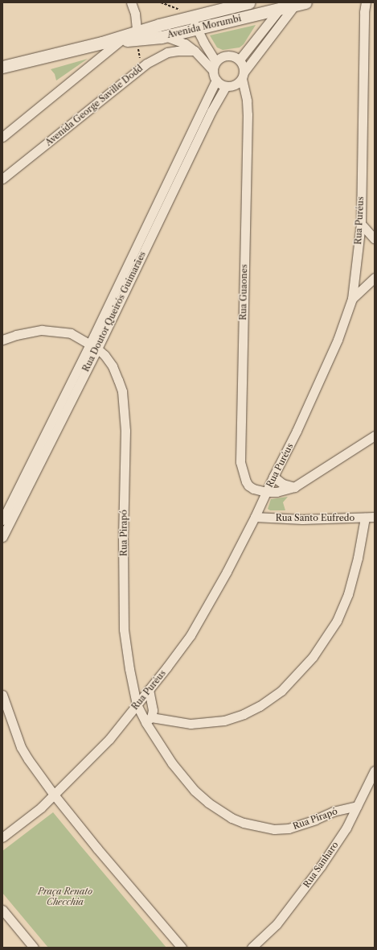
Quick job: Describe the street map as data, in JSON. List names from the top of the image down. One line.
{"streets":{"main road":["Avenida Morumbi"],"street":["Avenida George Saville Dodd","Rua Puréus","Rua Guaones","Rua Doutor Queirós Guimarães","Rua Santo Eufredo","Rua Pirapó","Rua Sanharo"]},"crossings":[["Rua Puréus","Rua Guaones"],["Rua Puréus","Rua Santo Eufredo"],["Rua Puréus","Rua Pirapó"],["Rua Guaones","Rua Doutor Queirós Guimarães"],["Rua Doutor Queirós Guimarães","Rua Pirapó"],["Rua Pirapó","Rua Sanharo"]],"parks":["Praça Renato Checchia"]}
